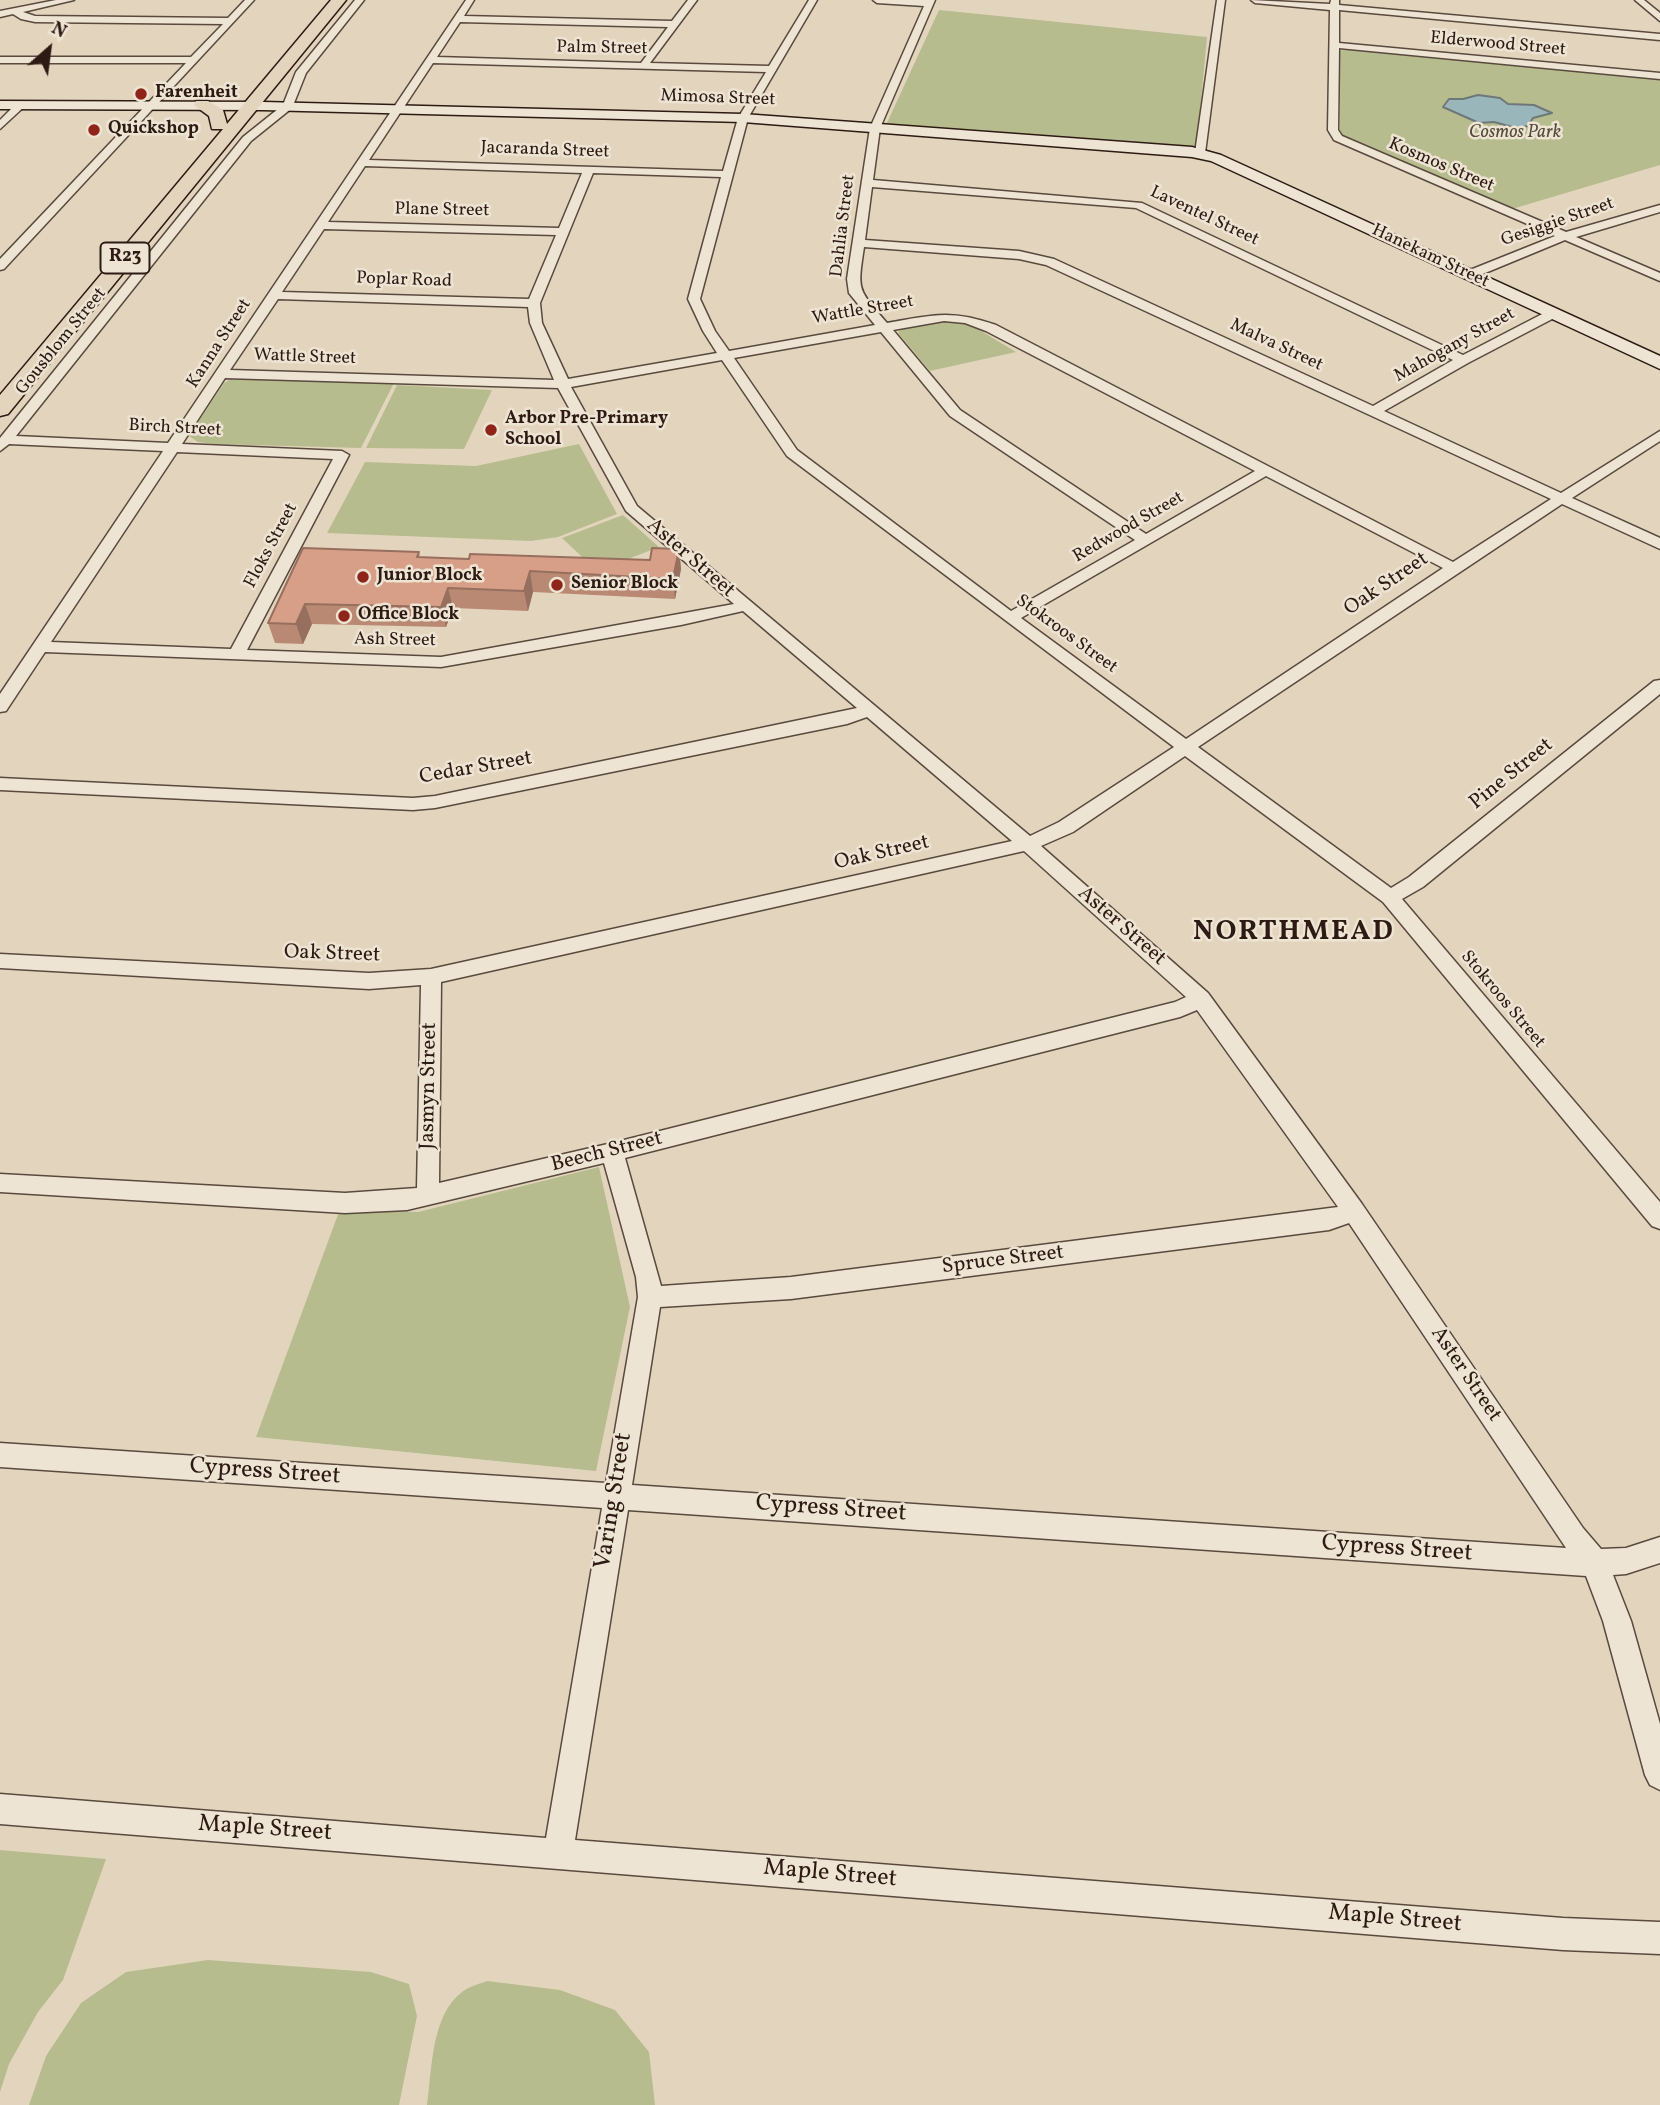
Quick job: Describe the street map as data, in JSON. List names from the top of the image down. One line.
{"streets":{"main road":["R23"],"street":["Elderwood Street","Palm Street","Mimosa Street","Jacaranda Street","Kosmos Street","Plane Street","Laventel Street","Gesiggie Street","Dahlia Street","Hanekam Street","Poplar Road","Wattle Street","Gousblom Street","Kanna Street","Malva Street","Mahogany Street","Birch Street","Redwood Street","Floks Street","Aster Street","Oak Street","Stokroos Street","Ash Street","Cedar Street","Pine Street","Jasmyn Street","Beech Street","Spruce Street","Cypress Street","Varing Street","Maple Street"]},"crossings":[["Elderwood Street","Kosmos Street"],["Palm Street","Kanna Street"],["Palm Street","Stokroos Street"],["Mimosa Street","Dahlia Street"],["Mimosa Street","Hanekam Street"],["Mimosa Street","R23"],["Mimosa Street","Gousblom Street"],["Mimosa Street","Kanna Street"],["Mimosa Street","Stokroos Street"],["Jacaranda Street","Kanna Street"],["Jacaranda Street","Stokroos Street"],["Kosmos Street","Gesiggie Street"],["Plane Street","Kanna Street"],["Laventel Street","Dahlia Street"],["Laventel Street","Mahogany Street"],["Gesiggie Street","Hanekam Street"],["Dahlia Street","Wattle Street"],["Dahlia Street","Malva Street"],["Dahlia Street","Redwood Street"],["Hanekam Street","Mahogany Street"],["Poplar Road","Kanna Street"],["Poplar Road","Aster Street"],["Wattle Street","Kanna Street"],["Wattle Street","Redwood Street"],["Wattle Street","Aster Street"],["Wattle Street","Oak Street"],["Wattle Street","Stokroos Street"],["Gousblom Street","Birch Street"],["Kanna Street","Birch Street"],["Kanna Street","Ash Street"],["Malva Street","Mahogany Street"],["Malva Street","Oak Street"],["Birch Street","Floks Street"],["Redwood Street","Stokroos Street"],["Floks Street","Ash Street"],["Aster Street","Oak Street"],["Aster Street","Ash Street"],["Aster Street","Cedar Street"],["Aster Street","Beech Street"],["Aster Street","Spruce Street"],["Aster Street","Cypress Street"],["Oak Street","Stokroos Street"],["Oak Street","Jasmyn Street"],["Stokroos Street","Pine Street"],["Jasmyn Street","Beech Street"],["Beech Street","Varing Street"],["Spruce Street","Varing Street"],["Cypress Street","Varing Street"],["Varing Street","Maple Street"]],"districts":["NORTHMEAD"],"parks":["Cosmos Park"],"places":["Farenheit","Quickshop","Arbor Pre-Primary School","Junior Block","Senior Block","Office Block"],"north":"top right"}
